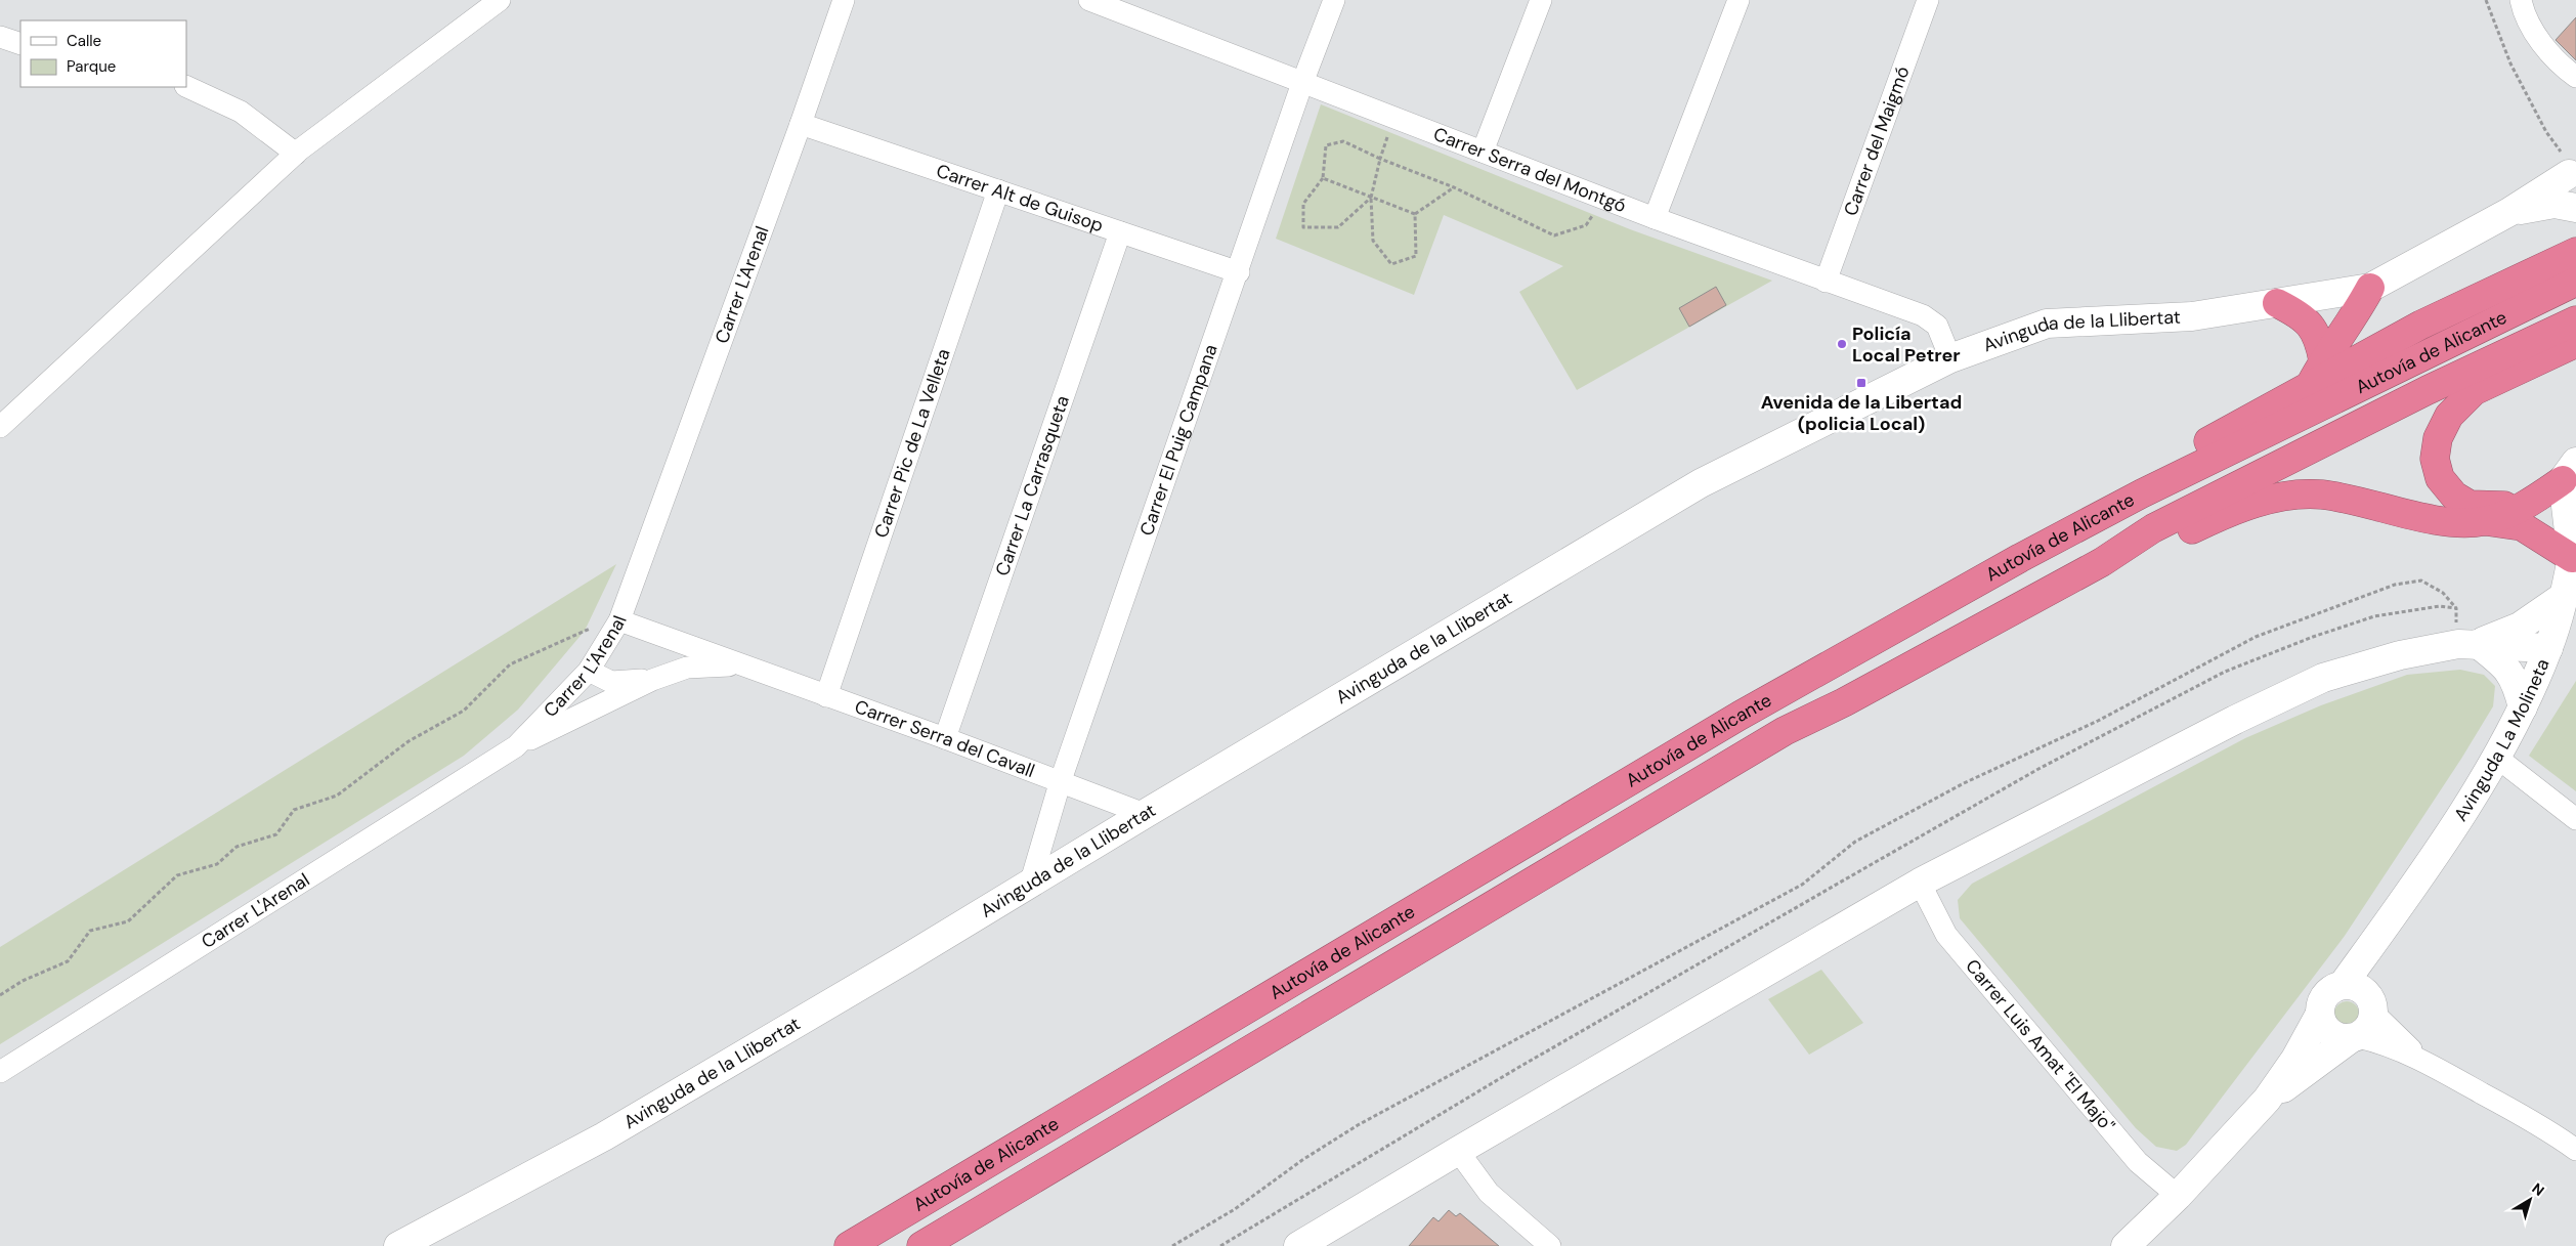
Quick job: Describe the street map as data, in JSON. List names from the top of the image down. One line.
{"streets":{"highway":["Autovía de Alicante"],"street":["Carrer del Maigmó","Carrer Serra del Montgó","Carrer Alt de Guisop","Carrer L'Arenal","Avinguda de la Llibertat","Carrer El Puig Campana","Carrer Pic de La Velleta","Carrer La Carrasqueta","Carrer Serra del Cavall","Avinguda La Molineta","Carrer Luis Amat \"El Majo\""]},"crossings":[["Carrer del Maigmó","Carrer Serra del Montgó"],["Carrer Serra del Montgó","Avinguda de la Llibertat"],["Carrer Serra del Montgó","Carrer El Puig Campana"],["Carrer Alt de Guisop","Carrer L'Arenal"],["Carrer Alt de Guisop","Carrer El Puig Campana"],["Carrer Alt de Guisop","Carrer Pic de La Velleta"],["Carrer Alt de Guisop","Carrer La Carrasqueta"],["Carrer L'Arenal","Carrer Serra del Cavall"],["Avinguda de la Llibertat","Carrer El Puig Campana"],["Avinguda de la Llibertat","Carrer Serra del Cavall"],["Carrer El Puig Campana","Carrer Serra del Cavall"],["Carrer Pic de La Velleta","Carrer Serra del Cavall"],["Carrer La Carrasqueta","Carrer Serra del Cavall"]],"places":{"other":["Policía Local Petrer"],"transit":["Avenida de la Libertad (policia Local)"]},"legend":["Calle","Parque"],"north":"top right"}
